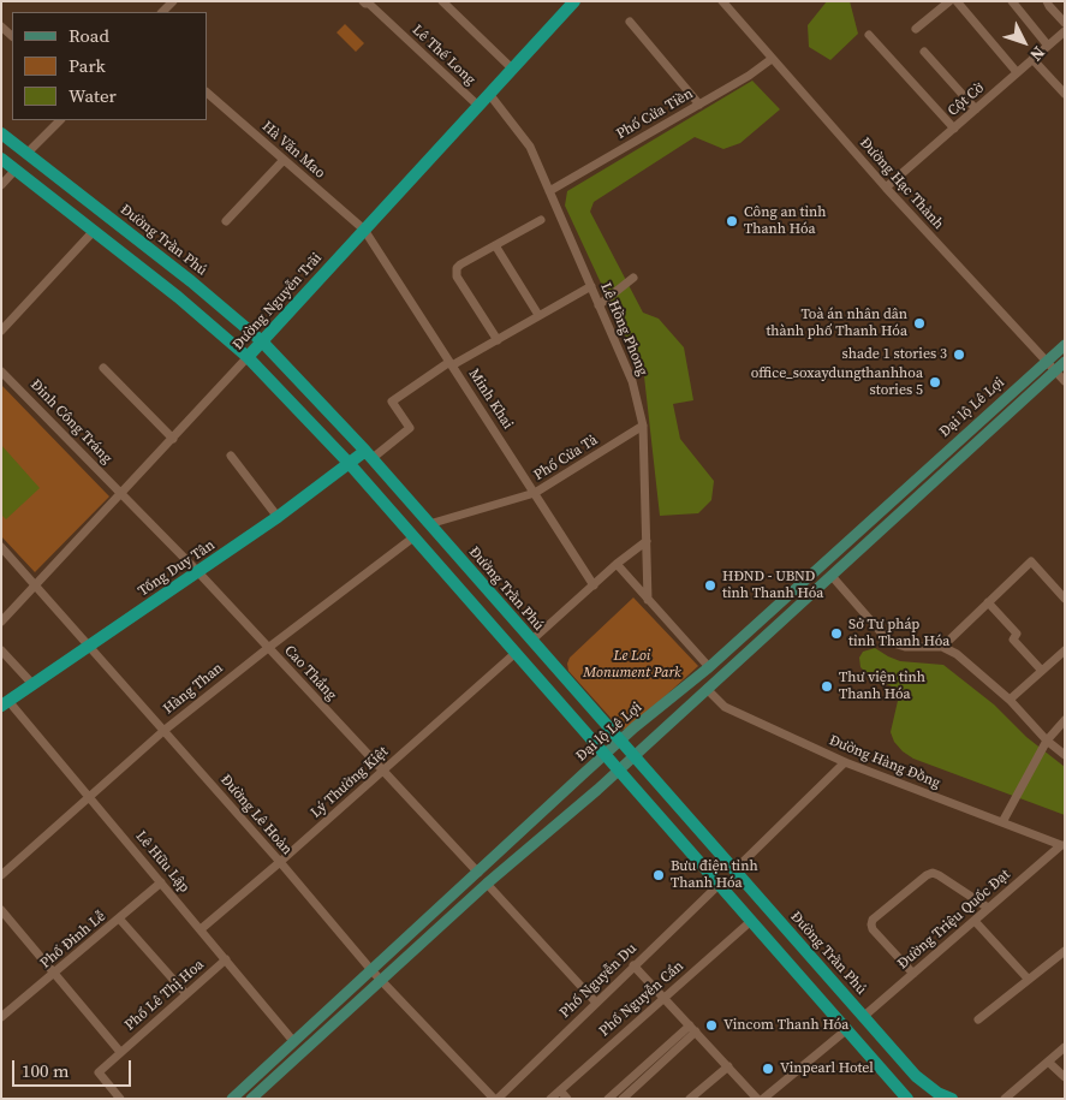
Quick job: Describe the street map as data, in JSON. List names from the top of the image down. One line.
{"streets":{"highway":["Đường Trần Phú","Đường Nguyễn Trãi","Tống Duy Tân"],"main road":["Đại lộ Lê Lợi"],"street":["Lê Thế Long","Cột Cờ","Phố Cửa Tiền","Hà Văn Mao","Đường Hạc Thành","Lê Hồng Phong","Minh Khai","Đinh Công Tráng","Phố Cửa Tả","Cao Thắng","Hàng Than","Đường Hàng Đồng","Lý Thường Kiệt","Đường Lê Hoàn","Lê Hữu Lập","Đường Triệu Quốc Đạt","Phố Đinh Lễ","Phố Nguyễn Du","Phố Lê Thị Hoa","Phố Nguyễn Cẩn"]},"crossings":[["Lê Thế Long","Đường Nguyễn Trãi"],["Cột Cờ","Đường Hạc Thành"],["Phố Cửa Tiền","Đường Hạc Thành"],["Phố Cửa Tiền","Lê Hồng Phong"],["Hà Văn Mao","Đường Nguyễn Trãi"],["Hà Văn Mao","Minh Khai"],["Đường Hạc Thành","Đại lộ Lê Lợi"],["Đường Trần Phú","Đường Nguyễn Trãi"],["Đường Trần Phú","Đại lộ Lê Lợi"],["Đường Trần Phú","Phố Cửa Tả"],["Đường Trần Phú","Tống Duy Tân"],["Đường Trần Phú","Đường Triệu Quốc Đạt"],["Đường Nguyễn Trãi","Lê Hồng Phong"],["Đường Nguyễn Trãi","Minh Khai"],["Đường Nguyễn Trãi","Đinh Công Tráng"],["Đường Nguyễn Trãi","Cao Thắng"],["Đường Nguyễn Trãi","Đường Lê Hoàn"],["Lê Hồng Phong","Phố Cửa Tả"],["Minh Khai","Phố Cửa Tả"],["Đại lộ Lê Lợi","Cao Thắng"],["Đại lộ Lê Lợi","Đường Hàng Đồng"],["Đại lộ Lê Lợi","Đường Lê Hoàn"],["Đại lộ Lê Lợi","Lê Hữu Lập"],["Đinh Công Tráng","Cao Thắng"],["Tống Duy Tân","Cao Thắng"],["Tống Duy Tân","Đường Lê Hoàn"],["Tống Duy Tân","Lê Hữu Lập"],["Cao Thắng","Hàng Than"],["Cao Thắng","Lý Thường Kiệt"],["Hàng Than","Đường Lê Hoàn"],["Hàng Than","Lê Hữu Lập"],["Đường Hàng Đồng","Đường Triệu Quốc Đạt"],["Lý Thường Kiệt","Đường Lê Hoàn"],["Lý Thường Kiệt","Lê Hữu Lập"],["Đường Lê Hoàn","Phố Nguyễn Du"],["Lê Hữu Lập","Phố Đinh Lễ"],["Lê Hữu Lập","Phố Lê Thị Hoa"],["Phố Đinh Lễ","Phố Lê Thị Hoa"]],"parks":["Le Loi Monument Park"],"places":["Công an tỉnh Thanh Hóa","Toà án nhân dân thành phố Thanh Hóa","shade 1 stories 3","office_soxaydungthanhhoa stories 5","HĐND - UBND tỉnh Thanh Hóa","Sở Tư pháp tỉnh Thanh Hóa","Thư viện tỉnh Thanh Hóa","Bưu điện tỉnh Thanh Hóa","Vincom Thanh Hóa","Vinpearl Hotel"],"legend":["Road","Park","Water"],"scale_bar":"100 m","north":"bottom right"}
